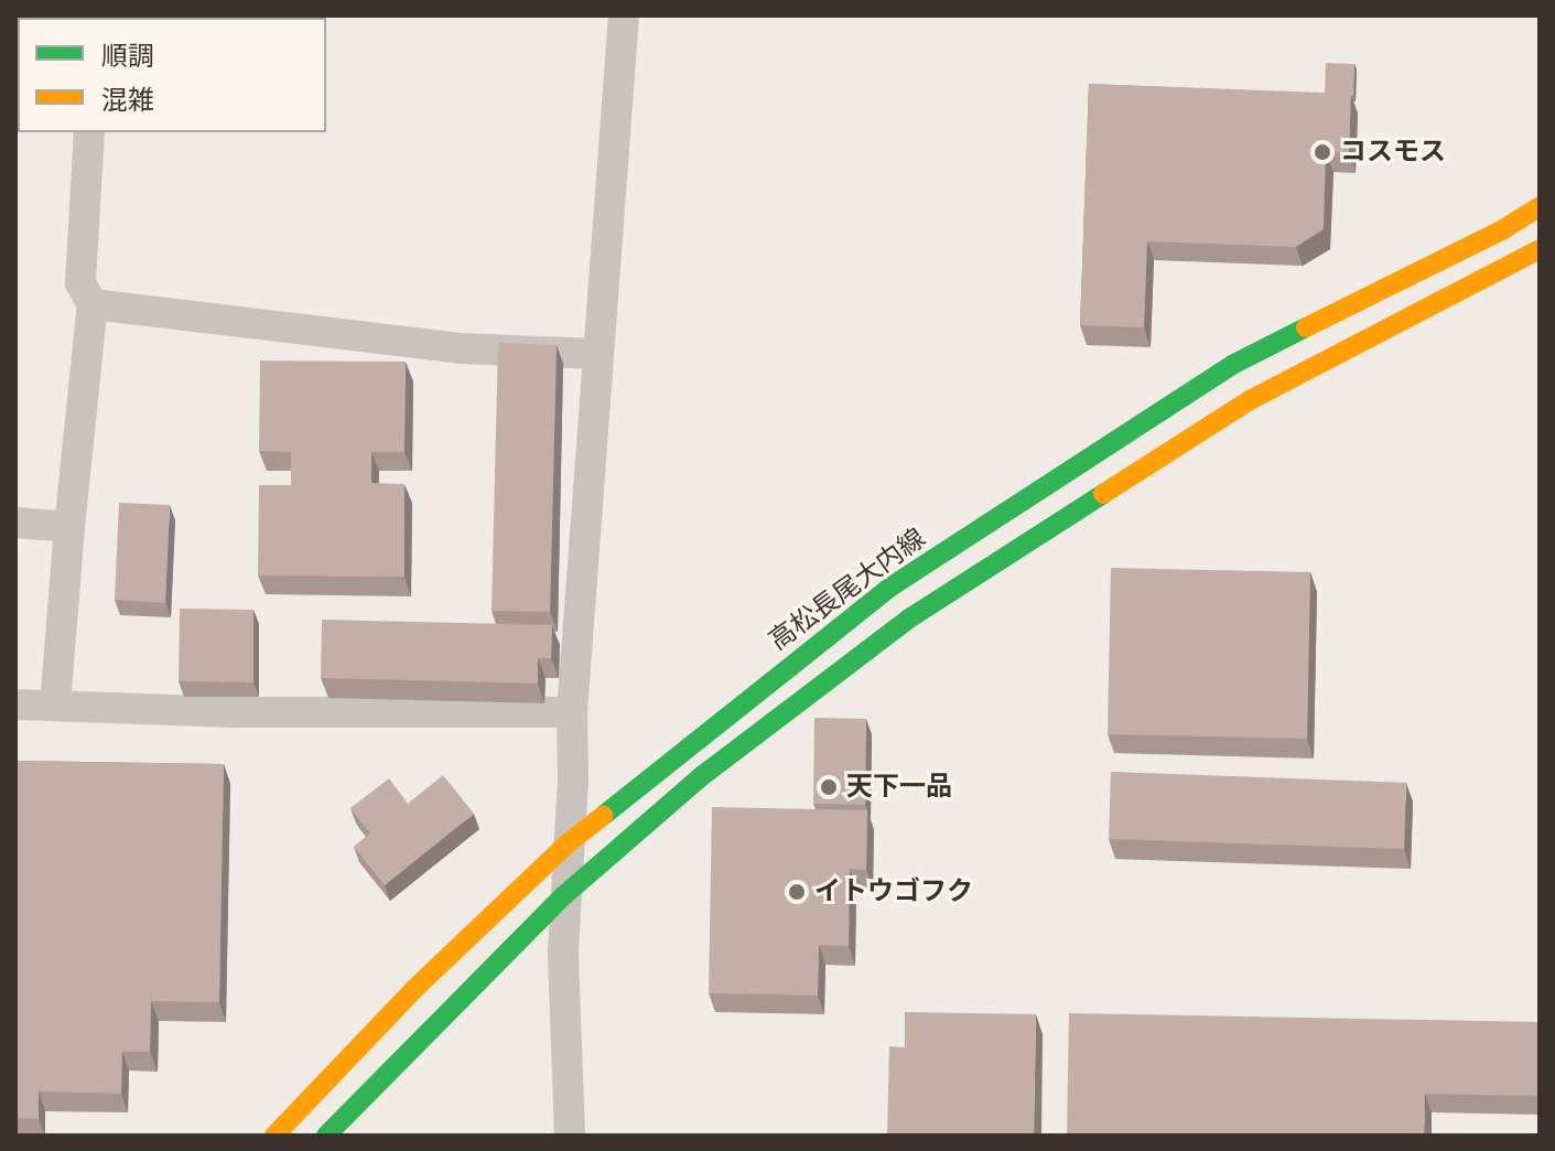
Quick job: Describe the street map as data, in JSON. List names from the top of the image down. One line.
{"streets":{"main road":["高松長尾大内線"]},"places":["コスモス","天下一品","イトウゴフク"],"legend":["順調","混雑"]}
